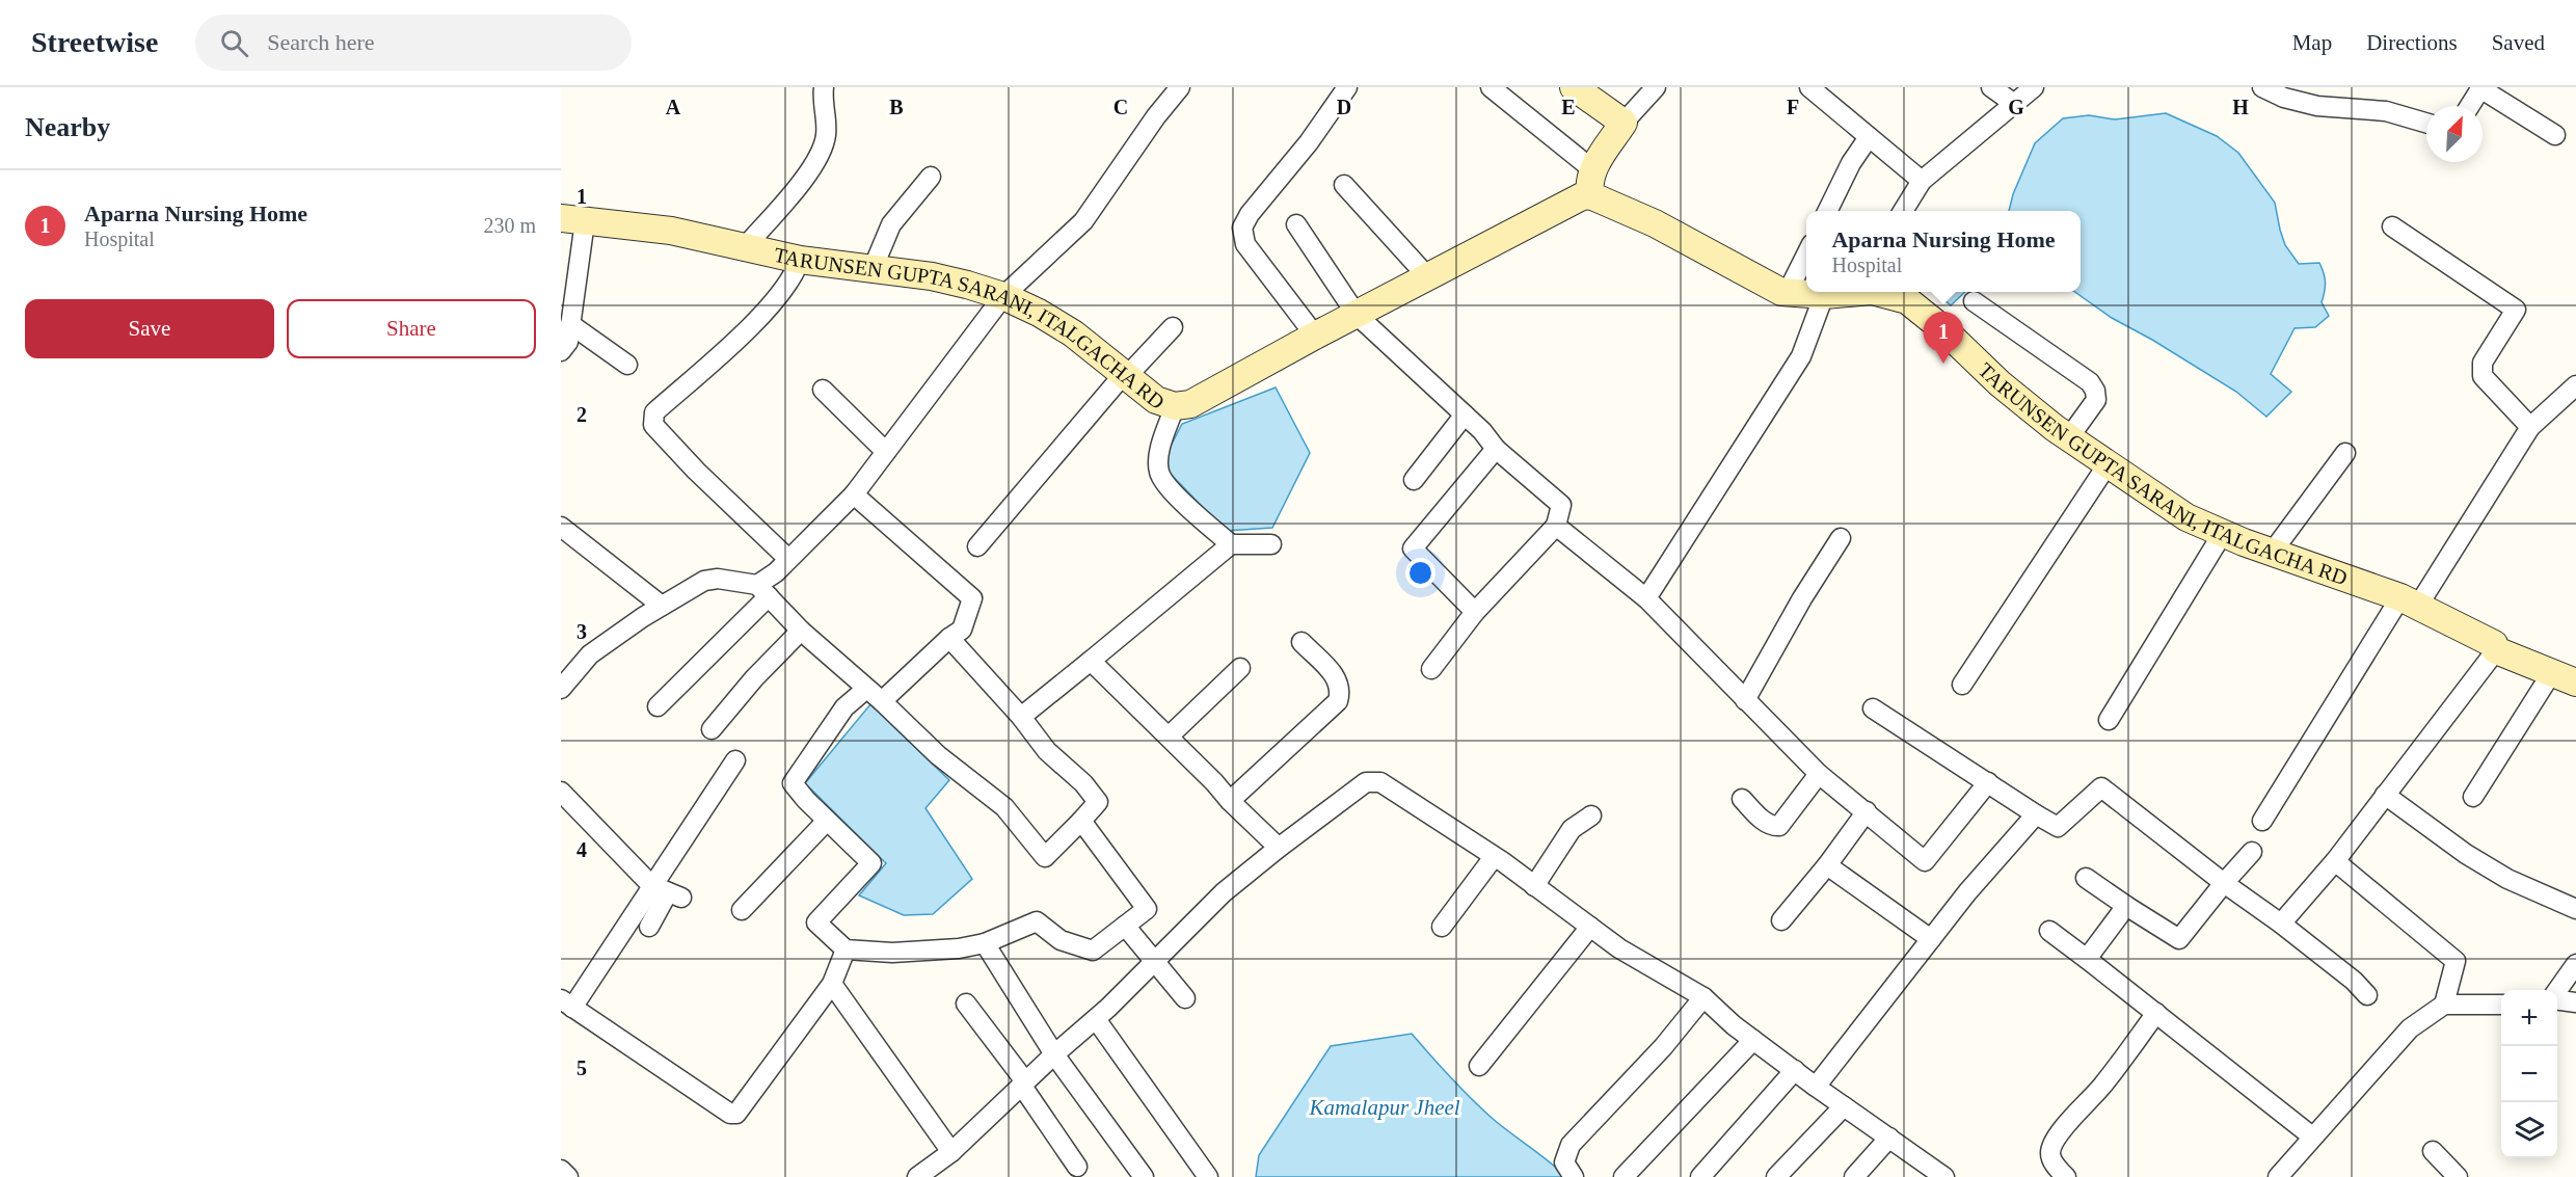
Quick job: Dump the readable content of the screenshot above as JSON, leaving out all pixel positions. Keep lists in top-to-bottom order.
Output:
{
  "streets": {
    "street": ["TARUNSEN GUPTA SARANI, ITALGACHA RD"]
  },
  "water": ["Kamalapur Jheel"],
  "north": "top right",
  "page": {
    "header": "Streetwise",
    "search": "Search here",
    "nav": ["Map", "Directions", "Saved"],
    "heading": "Nearby",
    "list": [
      {
        "mark": "1",
        "name": "Aparna Nursing Home",
        "note": "Hospital",
        "value": "230 m"
      }
    ],
    "popup": ["Aparna Nursing Home", "Hospital"],
    "buttons": ["Save", "Share"],
    "pins": "1",
    "map_buttons": ["+", "−"]
  },
  "grid": {
    "columns": [
      "A",
      "B",
      "C",
      "D",
      "E",
      "F",
      "G",
      "H"
    ],
    "rows": [
      "1",
      "2",
      "3",
      "4",
      "5"
    ]
  }
}
